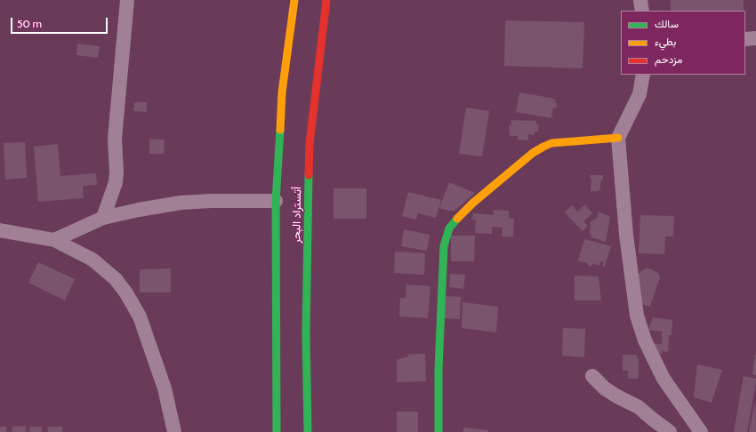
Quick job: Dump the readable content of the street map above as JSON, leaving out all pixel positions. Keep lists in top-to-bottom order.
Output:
{
  "streets": {
    "main road": ["أتستراد البحر"]
  },
  "legend": ["سالك", "بطيء", "مزدحم"],
  "scale_bar": "50 m"
}
